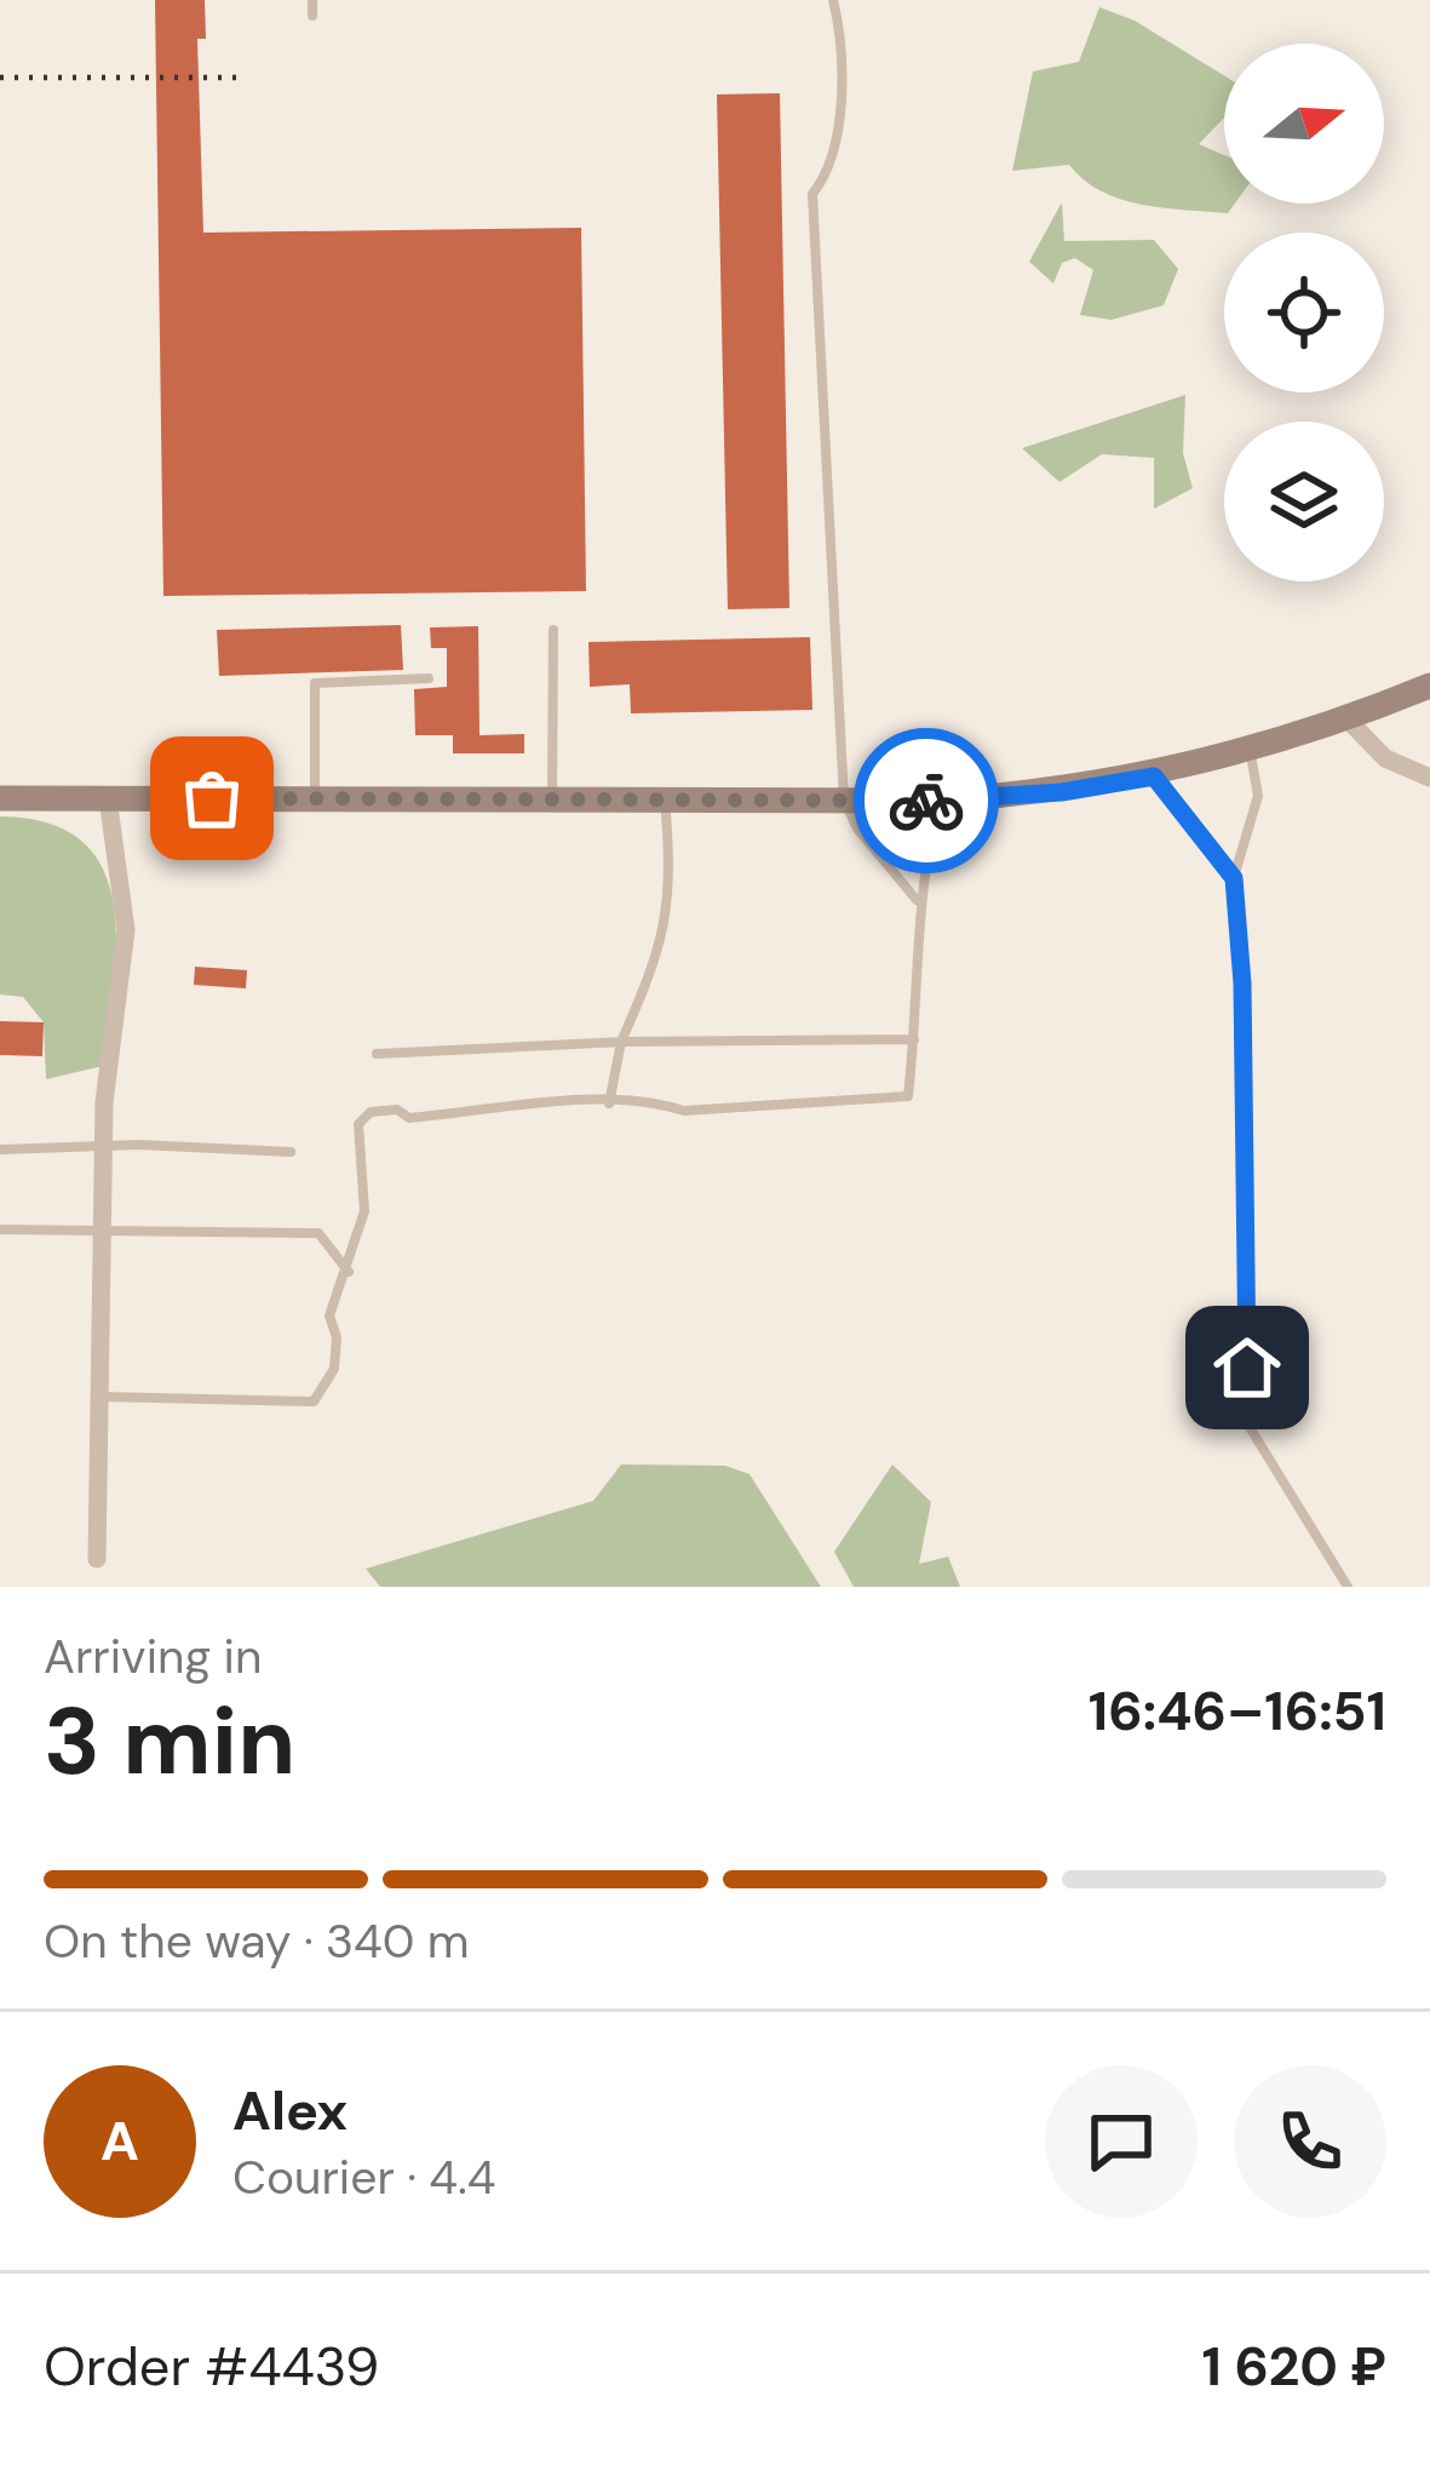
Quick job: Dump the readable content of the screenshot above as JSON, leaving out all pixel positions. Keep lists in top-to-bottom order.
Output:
{
  "north": "right",
  "page": {
    "heading": ["3 min", "Arriving in", "16:46–16:51"],
    "panel": [
      "Alex",
      "Courier · 4.4",
      "Order #4439",
      "1 620 ₽"
    ],
    "bar": "On the way · 340 m",
    "round": "A"
  }
}
